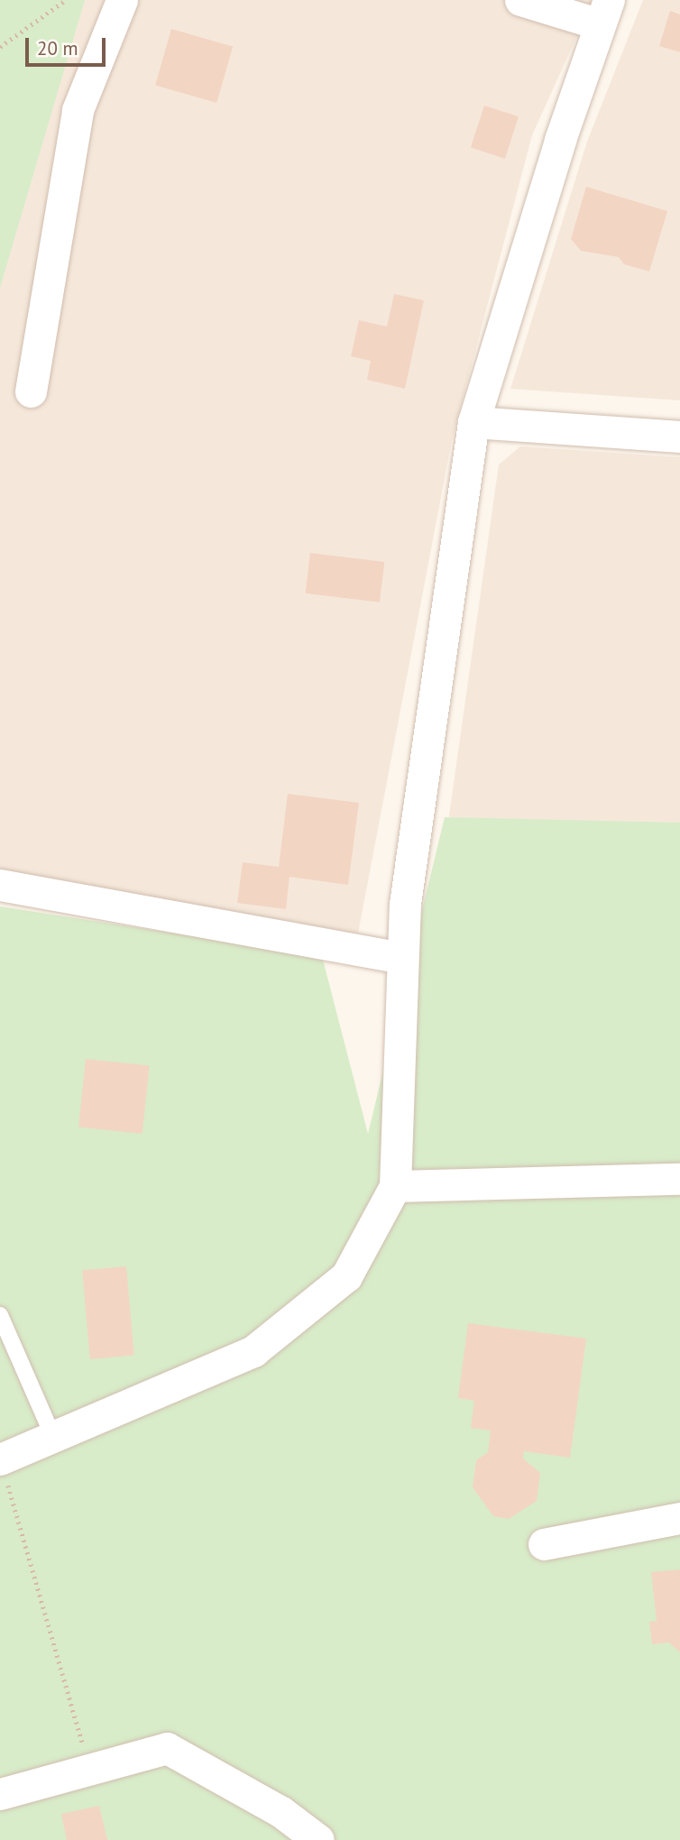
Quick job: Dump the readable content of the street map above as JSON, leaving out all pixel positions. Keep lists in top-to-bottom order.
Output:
{
  "scale_bar": "20 m"
}
